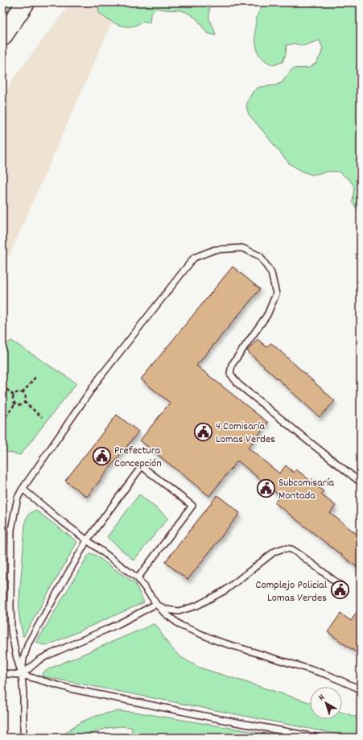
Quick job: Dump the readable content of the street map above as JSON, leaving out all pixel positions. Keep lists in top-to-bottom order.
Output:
{
  "places": {
    "public building": [
      "4 Comisaría Lomas Verdes",
      "Prefectura Concepción",
      "Subcomisaría Montada",
      "Complejo Policial Lomas Verdes"
    ]
  },
  "north": "top left"
}
